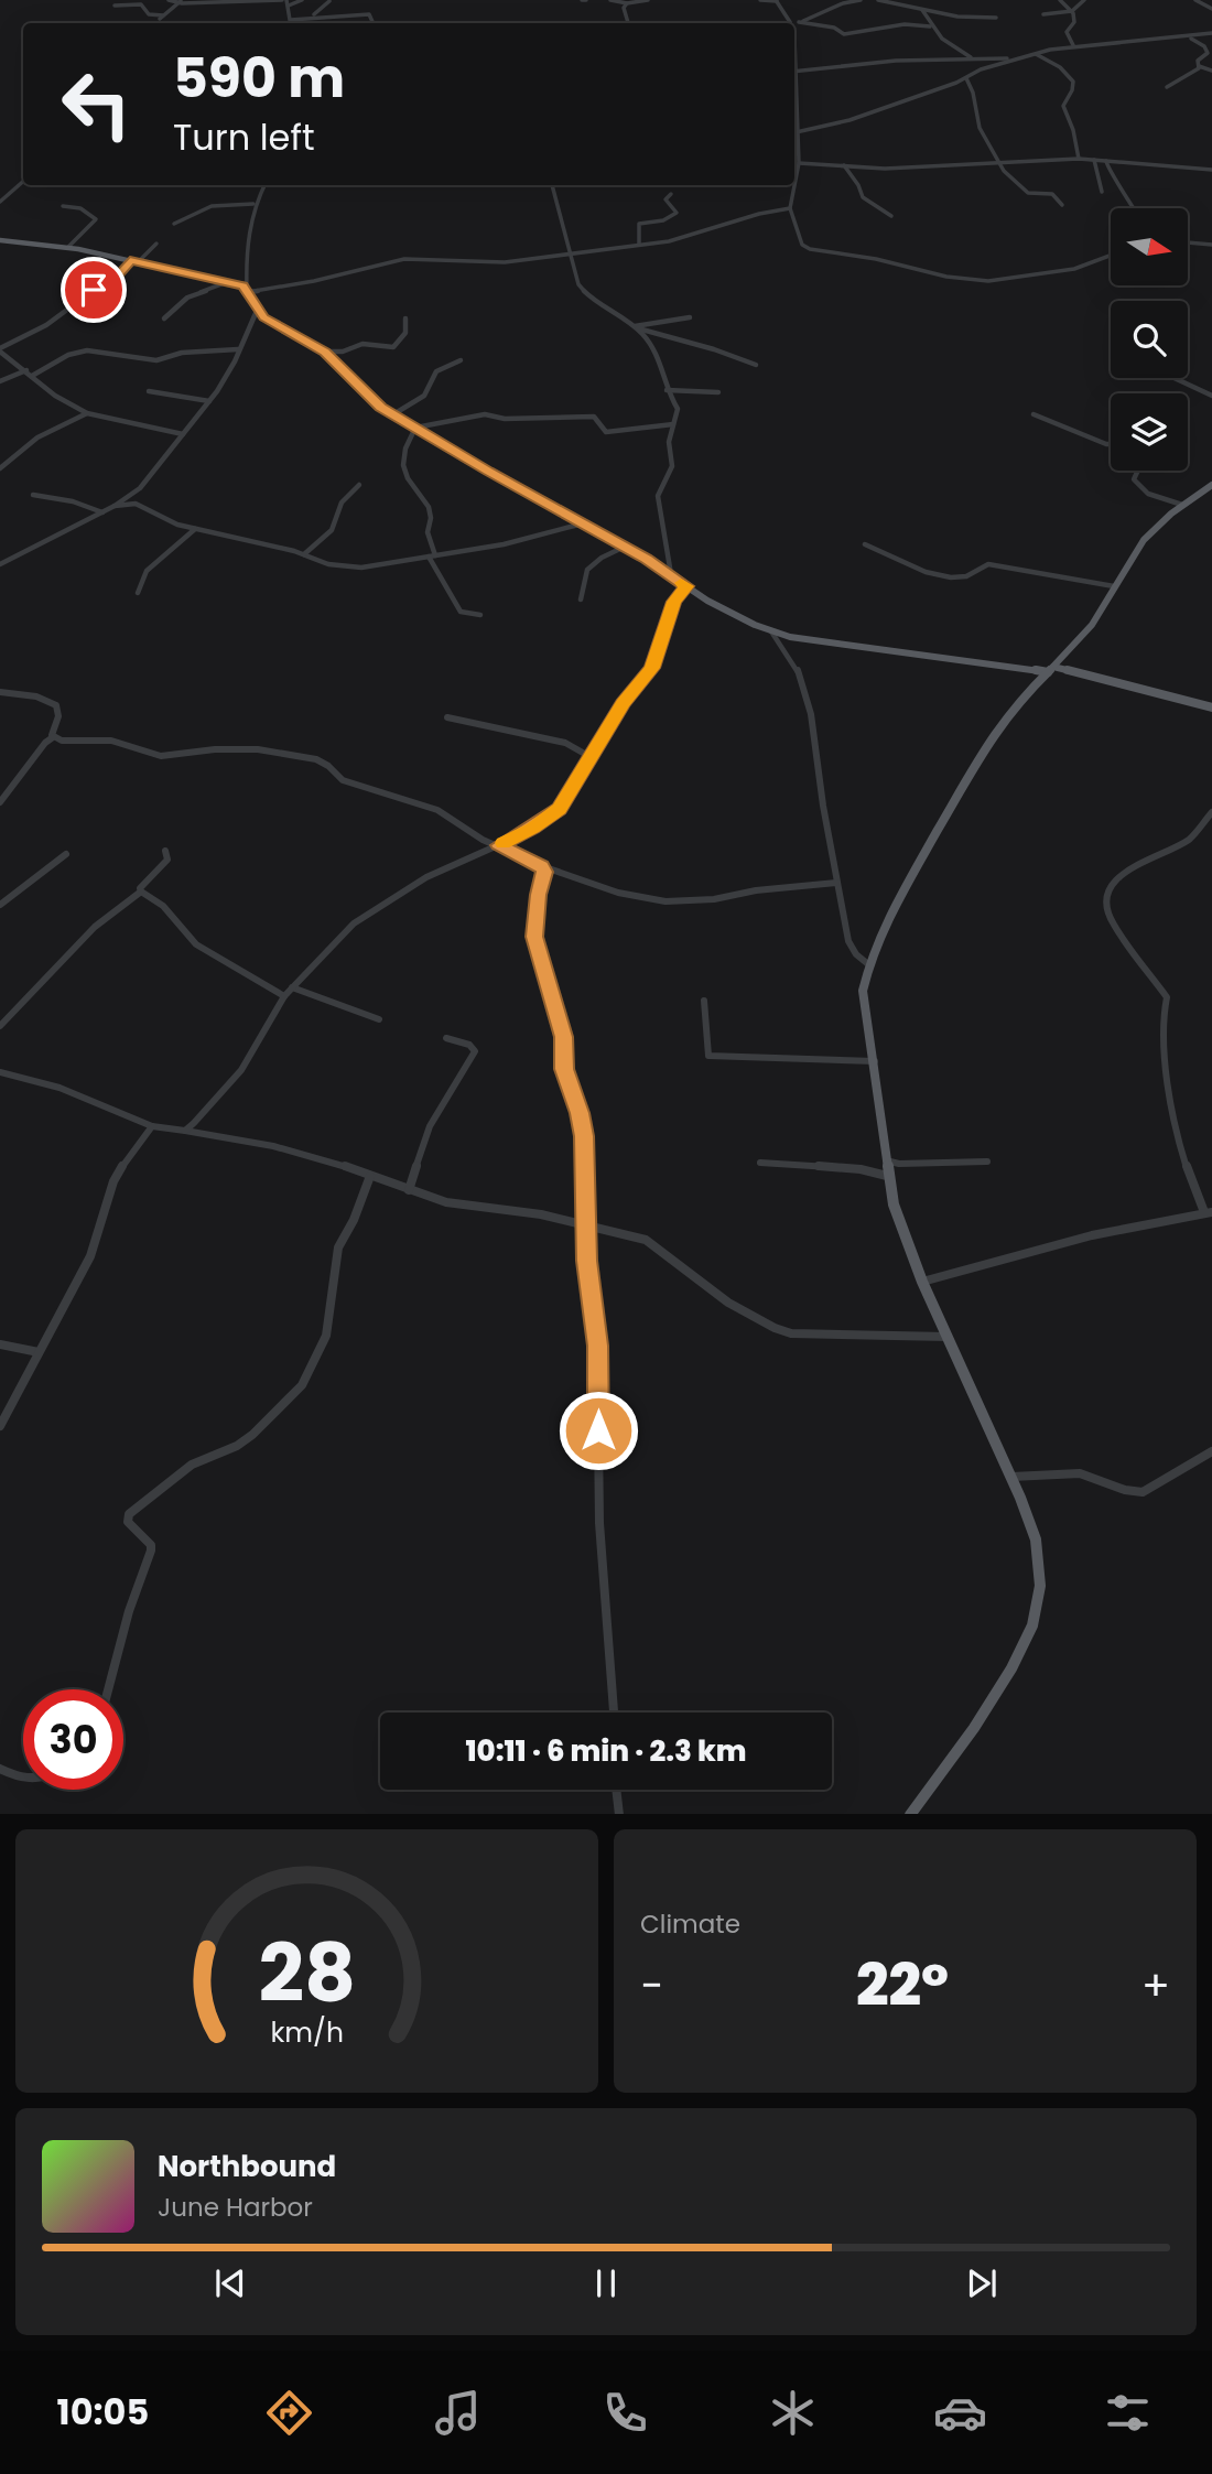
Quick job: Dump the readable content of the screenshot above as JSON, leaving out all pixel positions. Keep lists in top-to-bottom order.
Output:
{
  "north": "right",
  "page": {
    "turn": ["590 m", "Turn left"],
    "limit": "30",
    "trip": "10:11 · 6 min · 2.3 km",
    "tile": "Climate",
    "heat": ["−", "22°", "+"],
    "song": ["Northbound", "June Harbor"],
    "tabs": "10:05",
    "gauge": ["28", "km/h"]
  }
}
